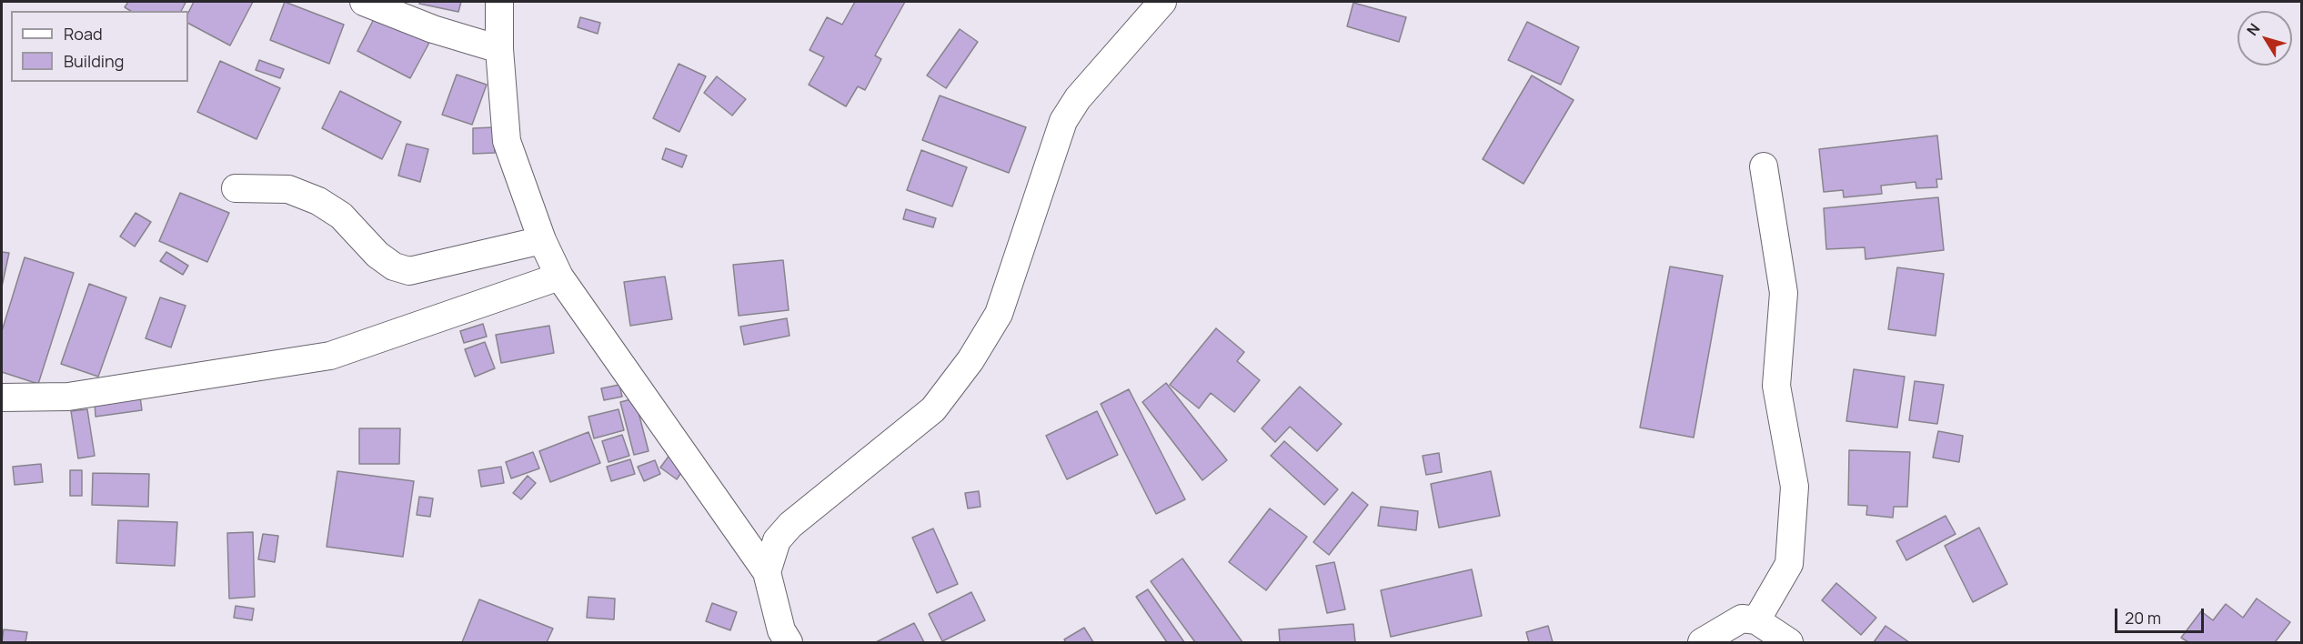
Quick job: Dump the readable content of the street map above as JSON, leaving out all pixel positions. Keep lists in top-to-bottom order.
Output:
{
  "legend": ["Road", "Building"],
  "scale_bar": "20 m",
  "north": "top left"
}
